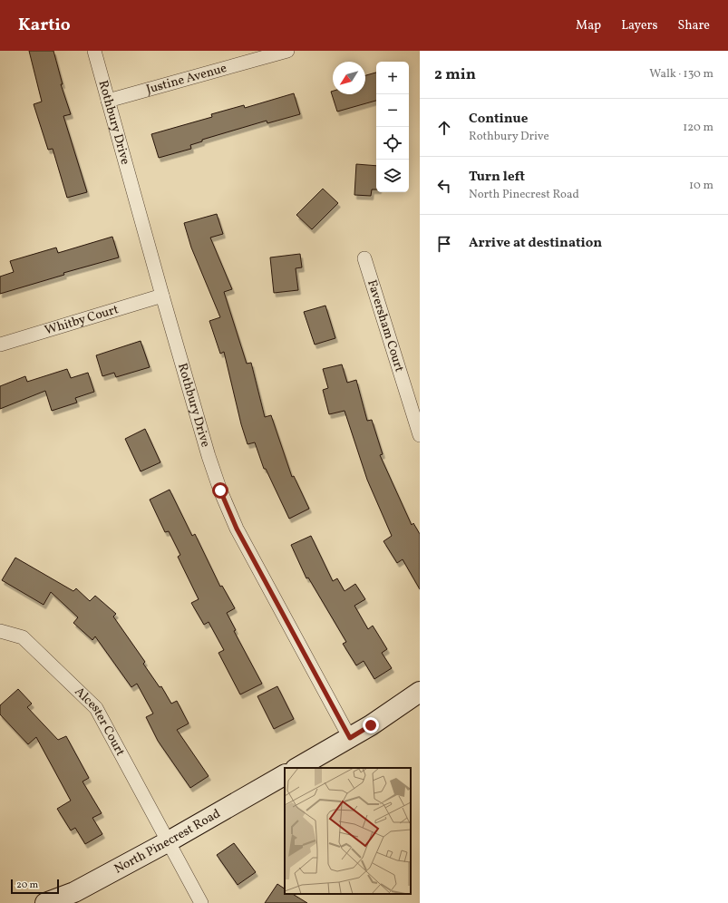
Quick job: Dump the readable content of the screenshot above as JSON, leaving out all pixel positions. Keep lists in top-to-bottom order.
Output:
{
  "streets": {
    "street": [
      "Justine Avenue",
      "Rothbury Drive",
      "Whitby Court",
      "Faversham Court",
      "Alcester Court",
      "North Pinecrest Road"
    ]
  },
  "crossings": [
    ["Justine Avenue", "Rothbury Drive"],
    ["Rothbury Drive", "Whitby Court"],
    ["Alcester Court", "North Pinecrest Road"]
  ],
  "scale_bar": "20 m",
  "north": "bottom left",
  "page": {
    "header": "Kartio",
    "nav": ["Map", "Layers", "Share"],
    "heading": ["2 min", "Walk · 130 m"],
    "map_buttons": ["+", "−"],
    "list": [
      ["Continue", "Rothbury Drive", "120 m"],
      ["Turn left", "North Pinecrest Road", "10 m"],
      "Arrive at destination"
    ],
    "scale": "20 m"
  }
}
